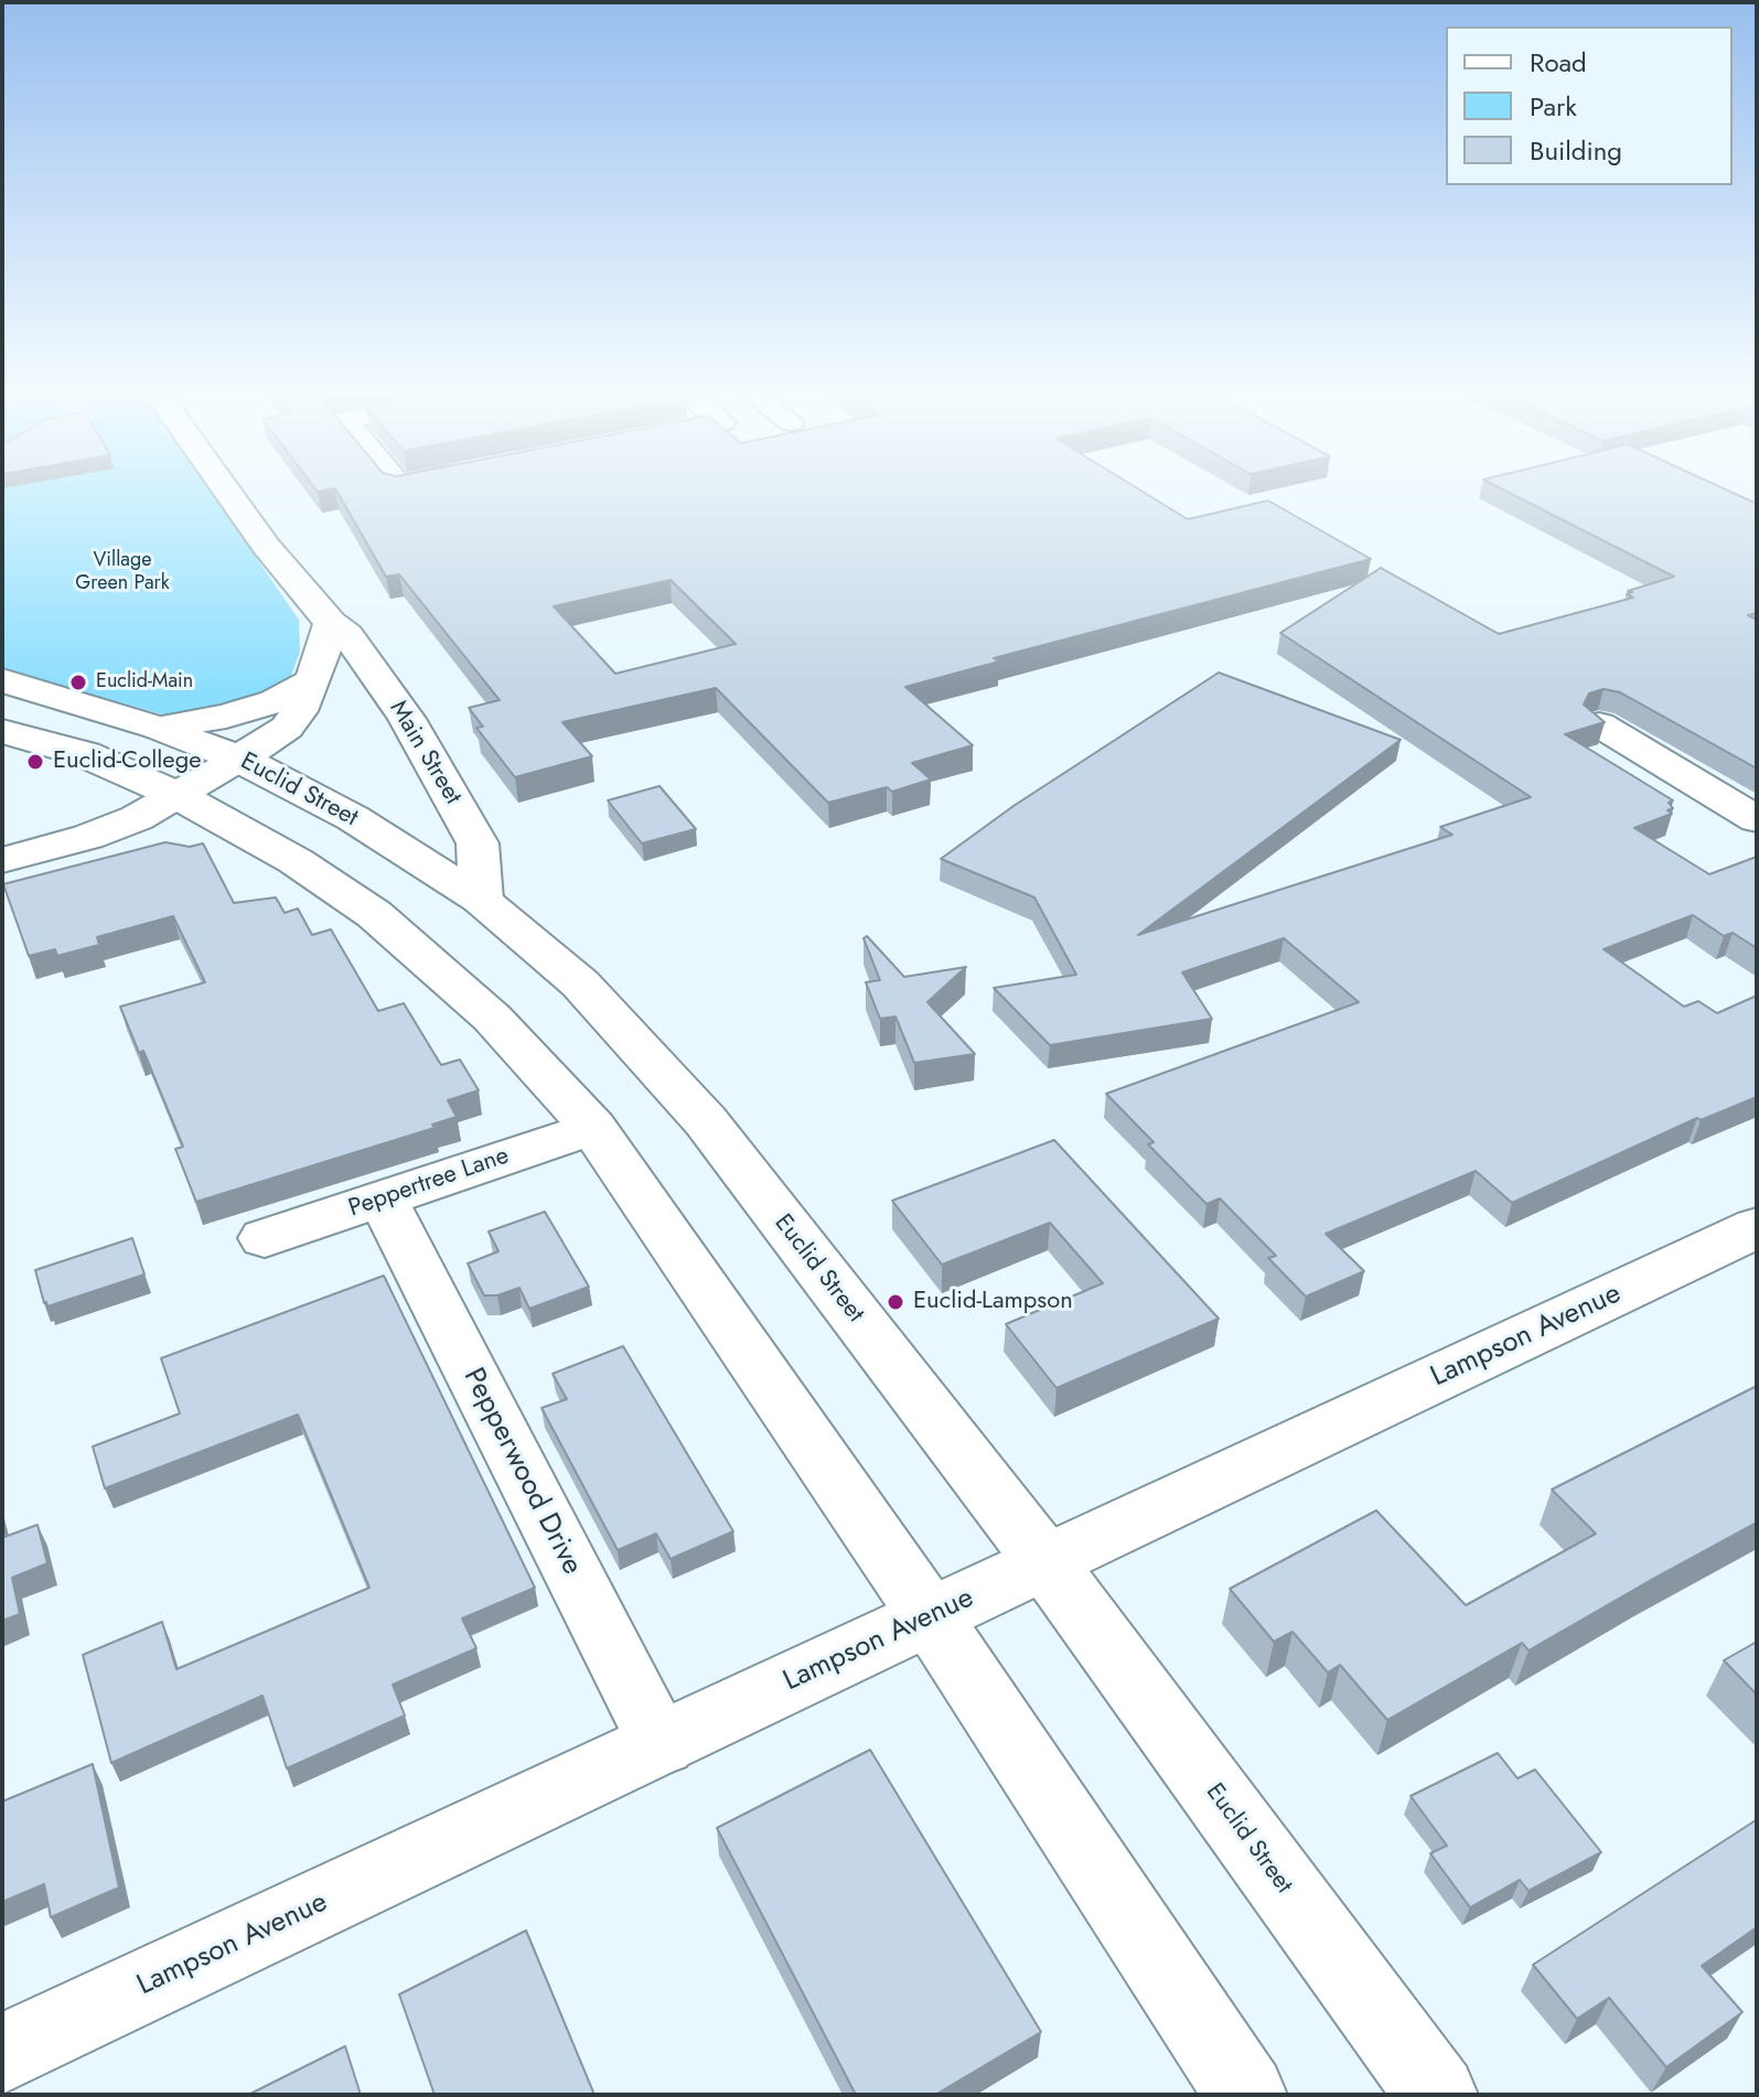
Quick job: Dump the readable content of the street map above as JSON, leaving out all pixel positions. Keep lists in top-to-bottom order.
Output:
{
  "streets": {
    "main road": ["Main Street", "Euclid Street", "Lampson Avenue"],
    "street": ["Peppertree Lane", "Pepperwood Drive"]
  },
  "crossings": [
    ["Main Street", "Euclid Street"],
    ["Euclid Street", "Lampson Avenue"],
    ["Peppertree Lane", "Pepperwood Drive"],
    ["Lampson Avenue", "Pepperwood Drive"]
  ],
  "parks": ["Village Green Park"],
  "places": ["Euclid-Main", "Euclid-College", "Euclid-Lampson"],
  "legend": ["Road", "Park", "Building"]
}
